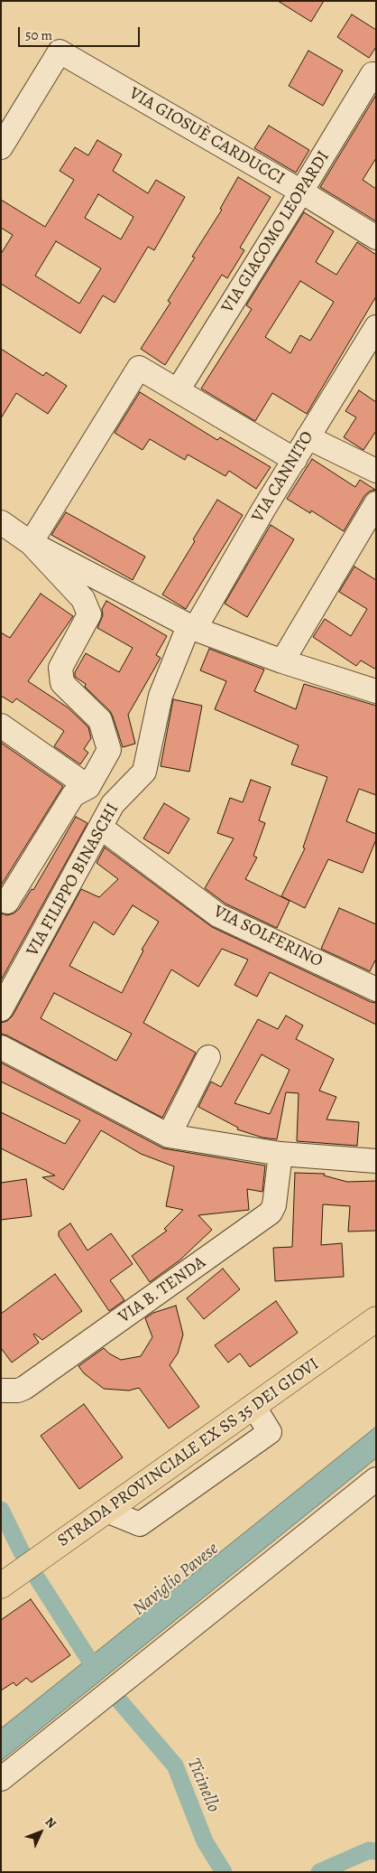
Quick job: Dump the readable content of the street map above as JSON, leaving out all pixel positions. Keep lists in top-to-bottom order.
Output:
{
  "streets": {
    "main road": ["STRADA PROVINCIALE EX SS 35 DEI GIOVI"],
    "street": [
      "VIA GIOSUÈ CARDUCCI",
      "VIA GIACOMO LEOPARDI",
      "VIA CANNITO",
      "VIA FILIPPO BINASCHI",
      "VIA SOLFERINO",
      "VIA B. TENDA"
    ]
  },
  "crossings": [
    ["VIA GIOSUÈ CARDUCCI", "VIA GIACOMO LEOPARDI"],
    ["VIA CANNITO", "VIA FILIPPO BINASCHI"],
    ["VIA FILIPPO BINASCHI", "VIA SOLFERINO"]
  ],
  "water": ["Naviglio Pavese", "Ticinello"],
  "scale_bar": "50 m",
  "north": "top right"
}
